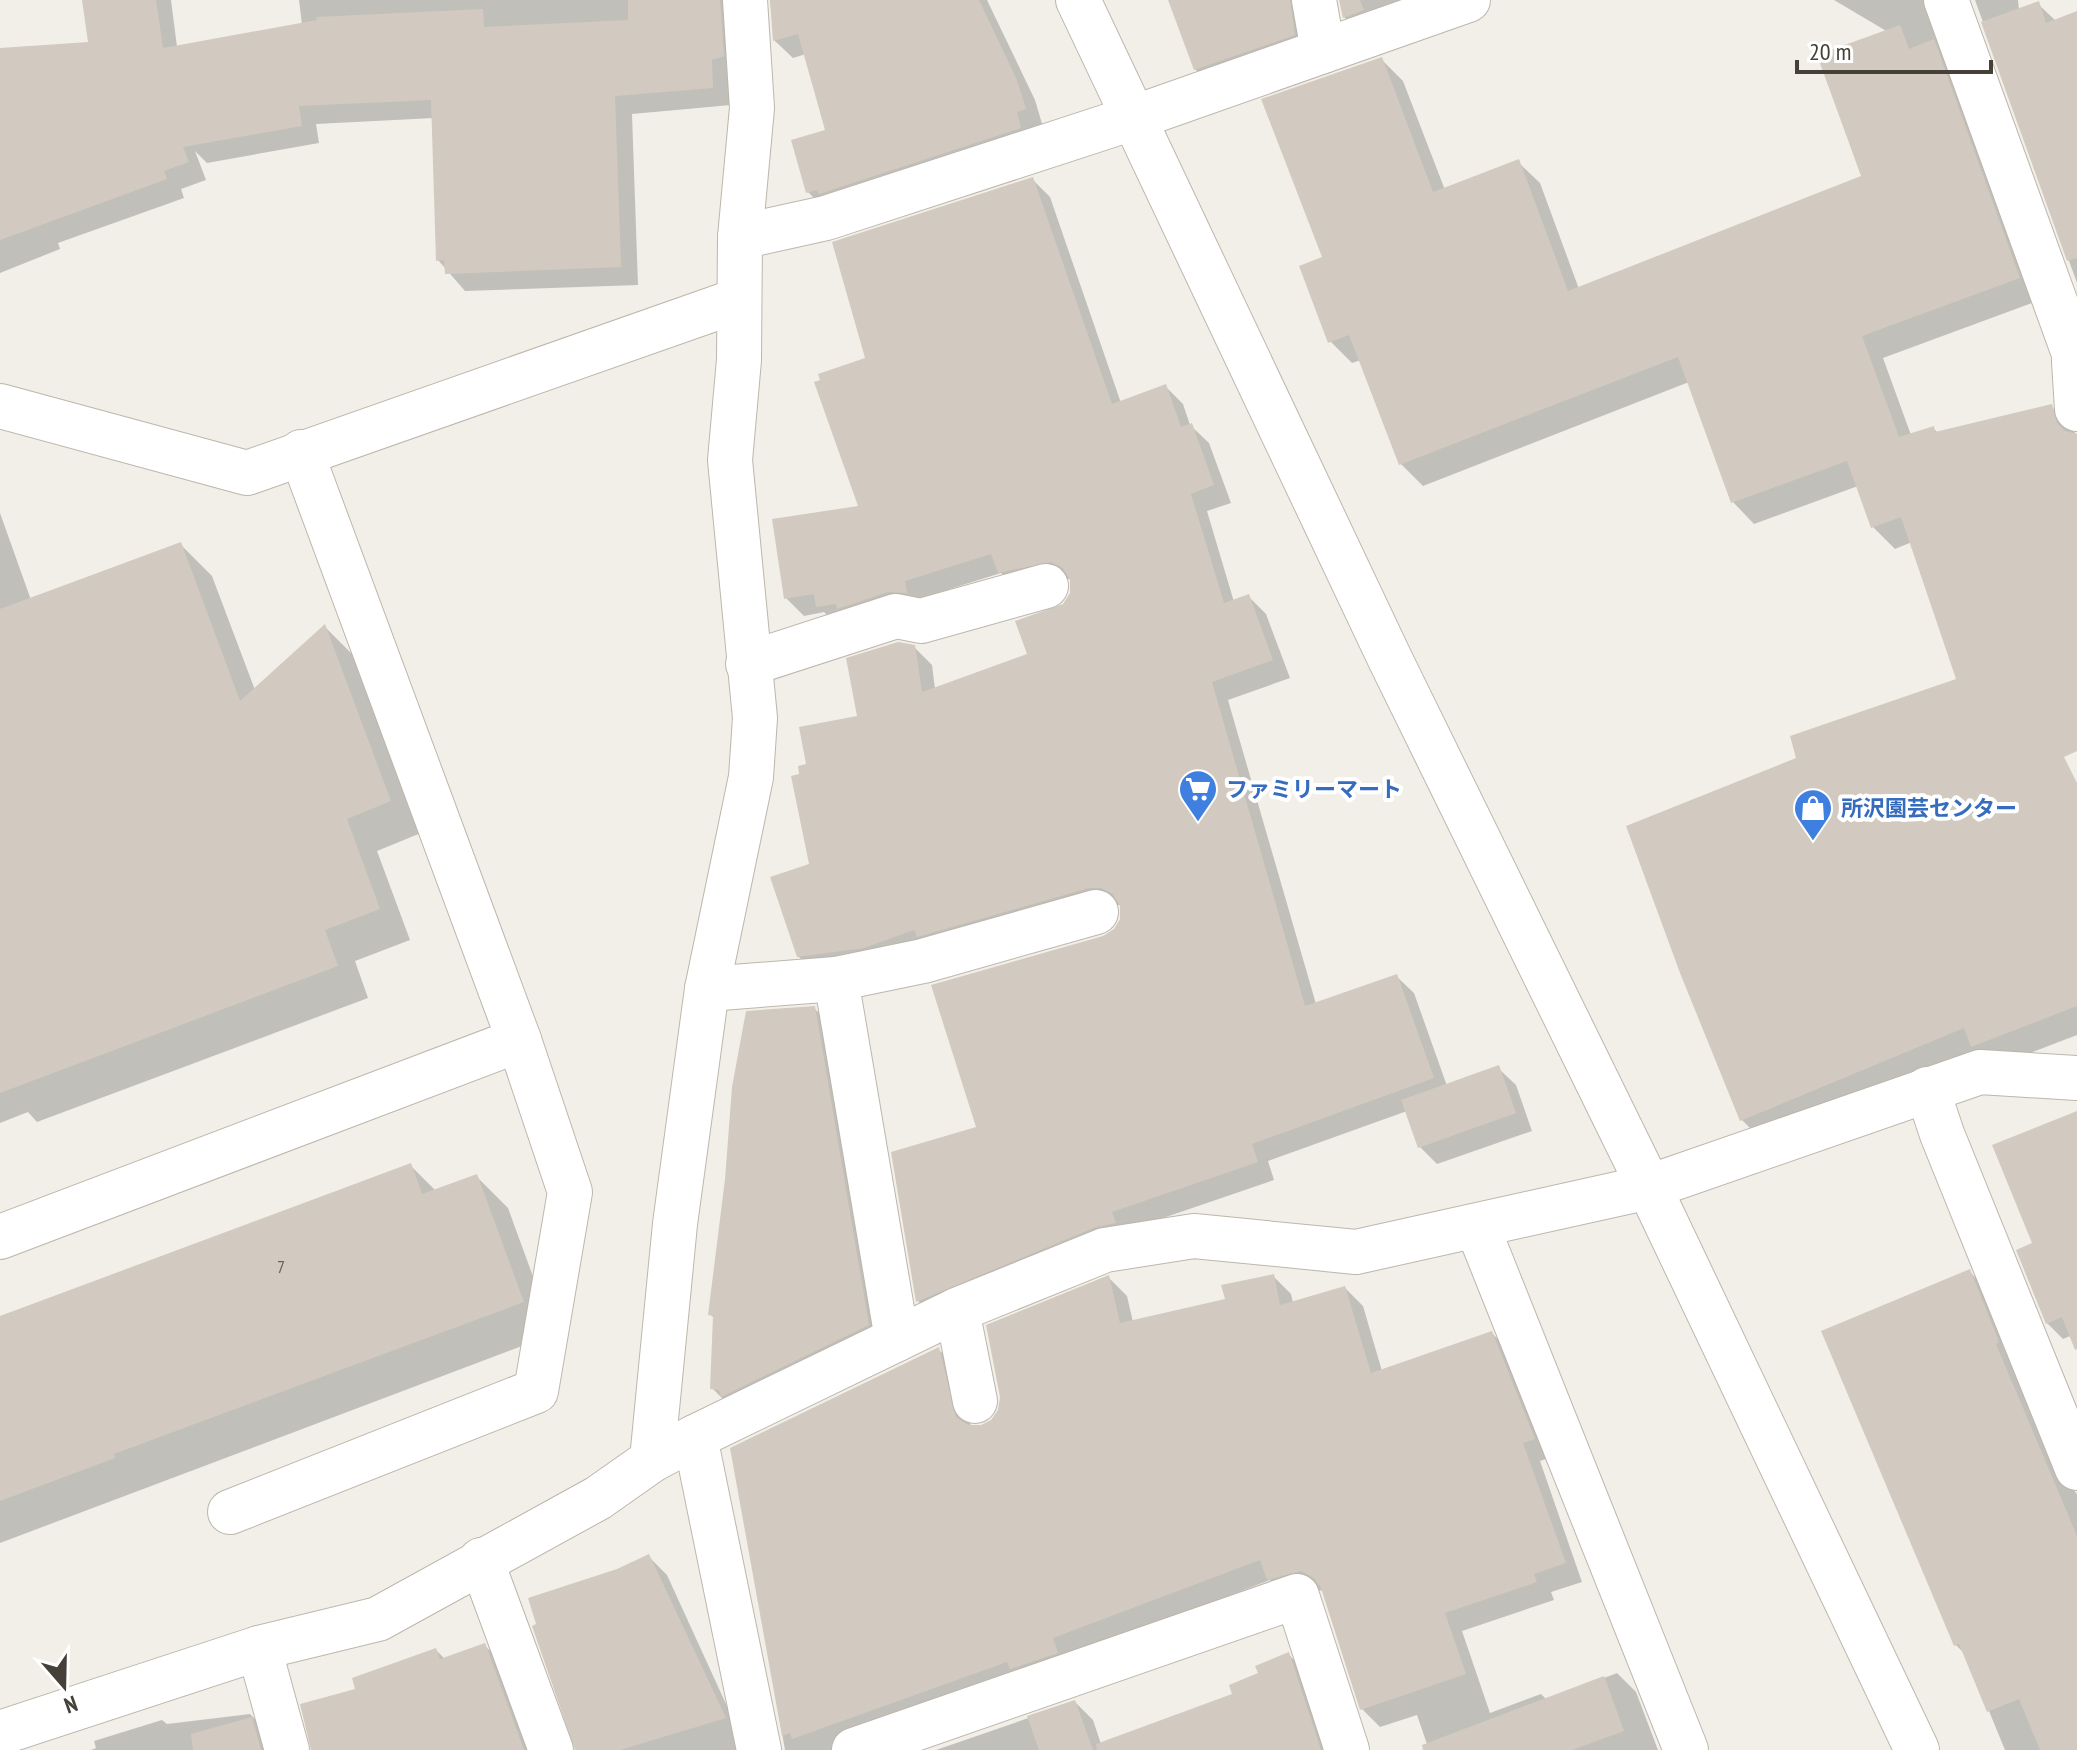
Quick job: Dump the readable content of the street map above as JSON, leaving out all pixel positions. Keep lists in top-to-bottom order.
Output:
{
  "places": {
    "supermarket": ["ファミリーマート"],
    "shop": ["所沢園芸センター"]
  },
  "house_numbers": ["7"],
  "scale_bar": "20 m",
  "north": "bottom"
}
